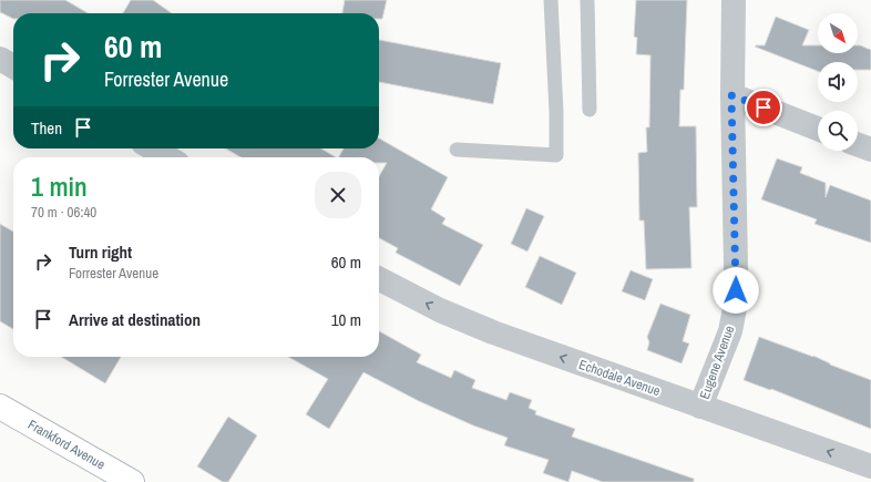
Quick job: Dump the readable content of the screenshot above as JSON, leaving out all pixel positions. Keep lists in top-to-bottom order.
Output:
{
  "streets": {
    "main road": ["Frankford Avenue"],
    "street": ["Eugene Avenue", "Echodale Avenue"]
  },
  "crossings": [
    ["Eugene Avenue", "Echodale Avenue"]
  ],
  "one_way": ["Echodale Avenue"],
  "north": "bottom right",
  "page": {
    "turn": ["60 m", "Forrester Avenue"],
    "then": "Then",
    "heading": ["1 min", "70 m · 06:40"],
    "list": [
      {
        "name": "Turn right",
        "note": "Forrester Avenue",
        "value": "60 m"
      },
      {
        "name": "Arrive at destination",
        "value": "10 m"
      }
    ]
  }
}
